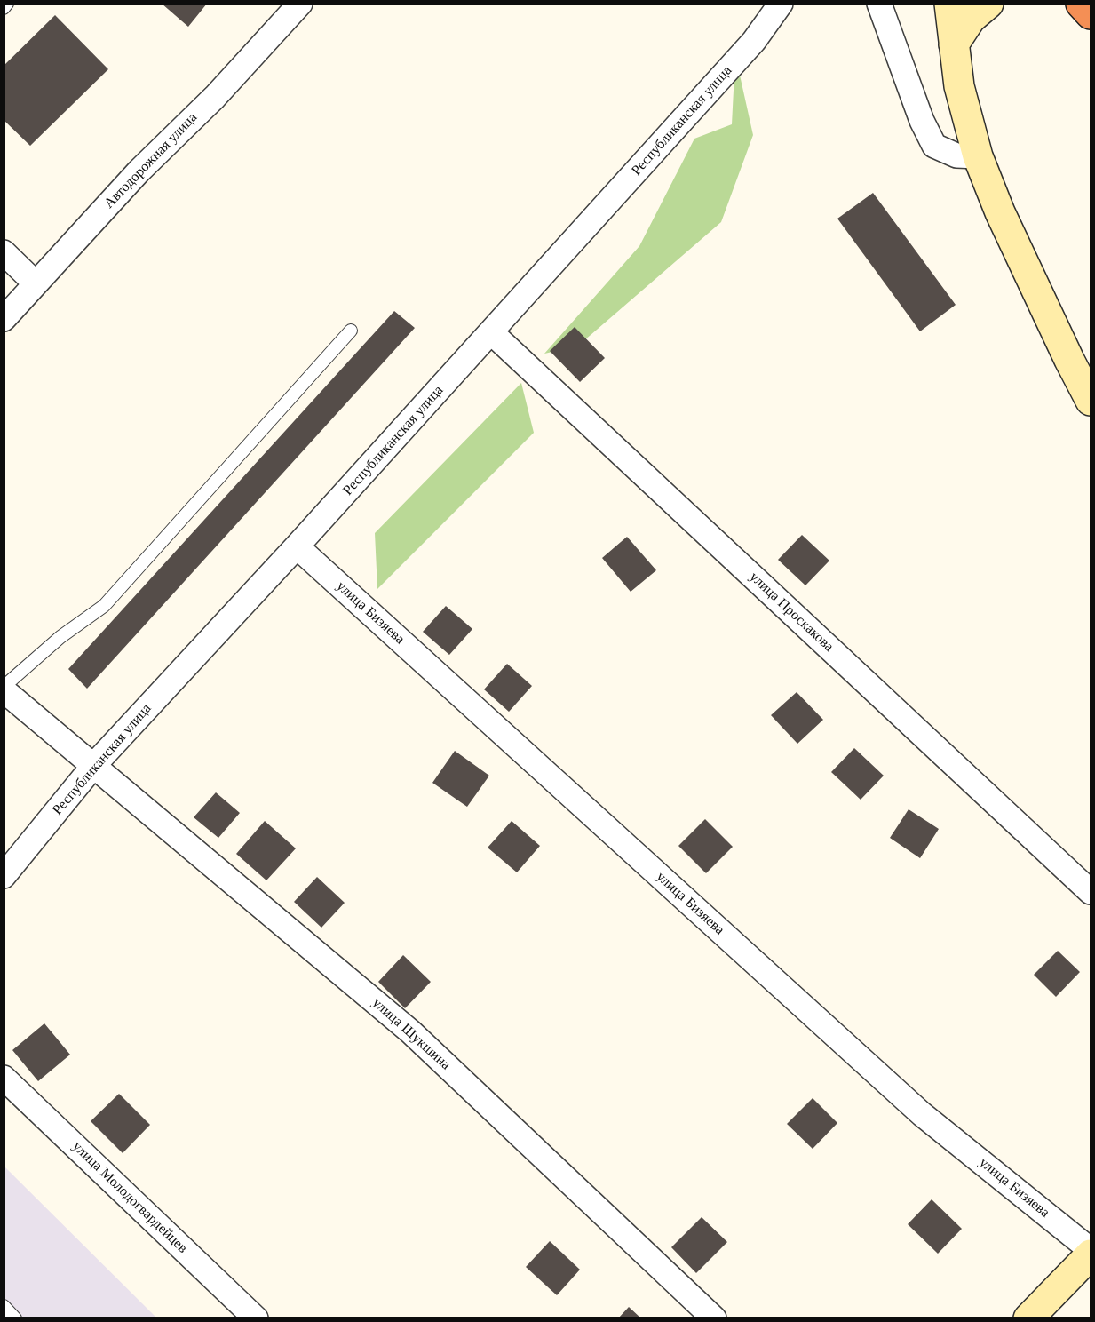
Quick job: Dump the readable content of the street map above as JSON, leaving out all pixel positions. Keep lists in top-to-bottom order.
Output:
{
  "streets": {
    "street": [
      "Республиканская улица",
      "Автодорожная улица",
      "улица Проскакова",
      "улица Бизяева",
      "улица Шукшина",
      "улица Молодогвардейцев"
    ]
  },
  "crossings": [
    ["Республиканская улица", "улица Проскакова"],
    ["Республиканская улица", "улица Бизяева"],
    ["Республиканская улица", "улица Шукшина"]
  ]
}
